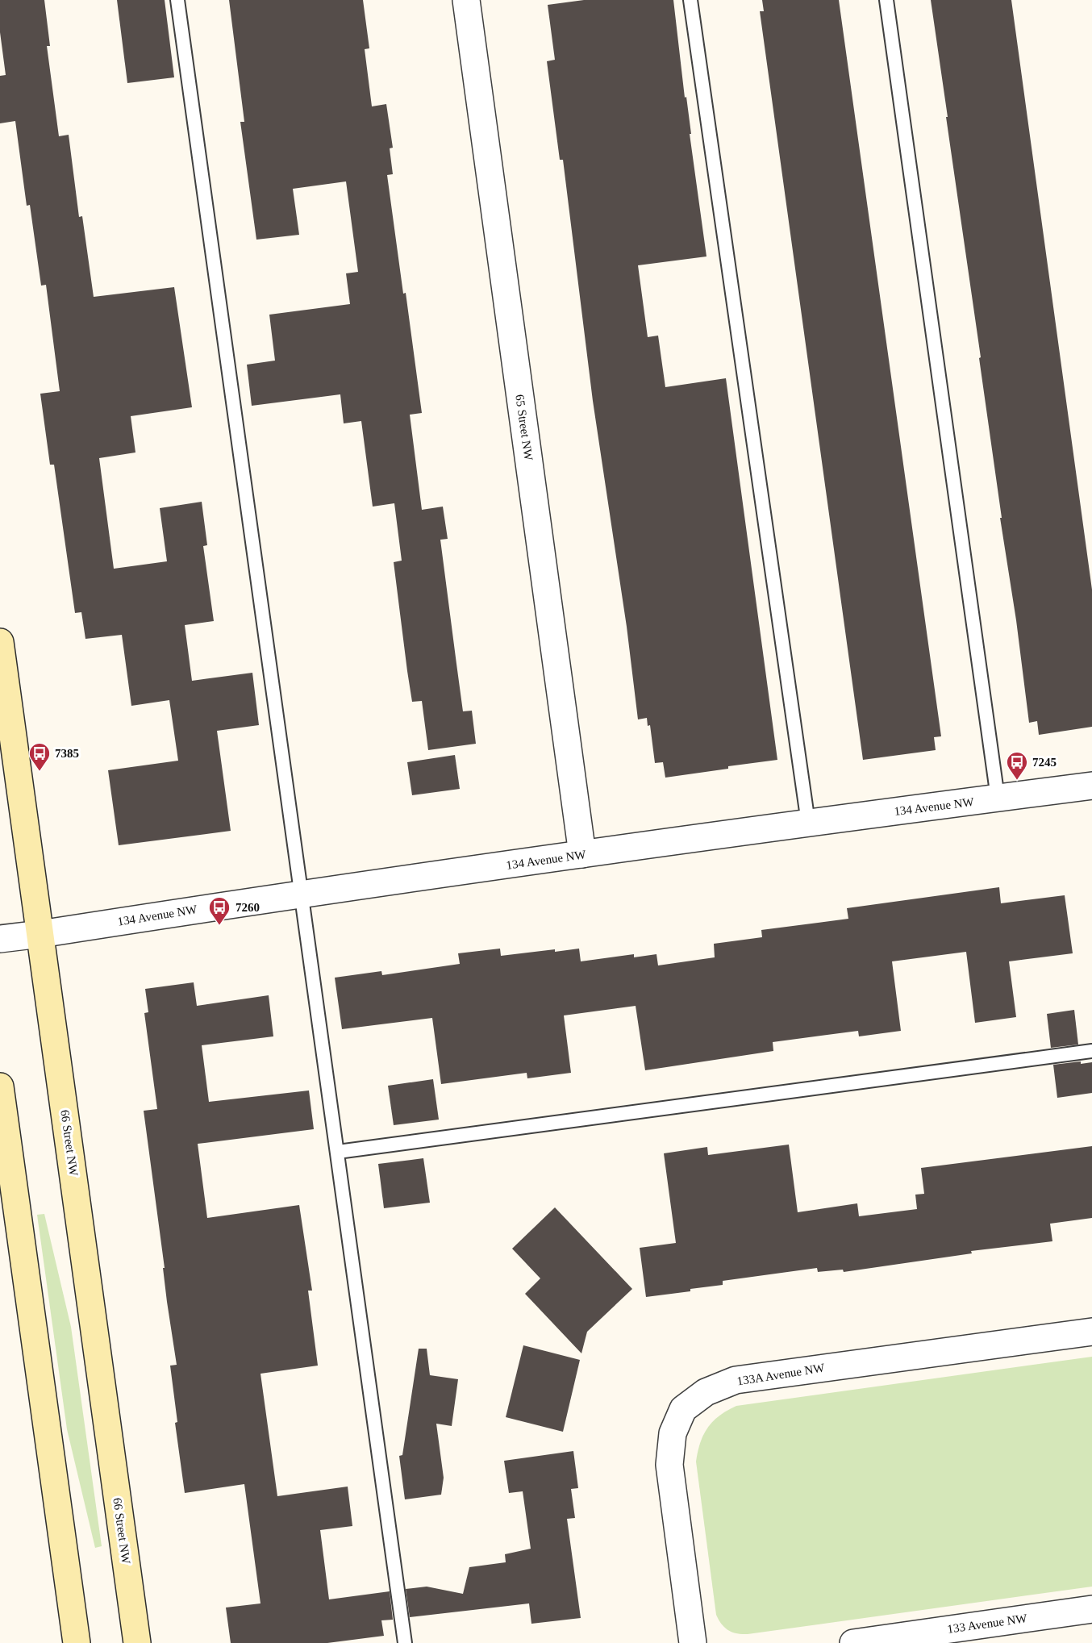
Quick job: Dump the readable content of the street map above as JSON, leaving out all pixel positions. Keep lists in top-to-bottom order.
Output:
{
  "streets": {
    "main road": ["66 Street NW"],
    "street": [
      "65 Street NW",
      "134 Avenue NW",
      "133A Avenue NW",
      "133 Avenue NW"
    ]
  },
  "crossings": [
    ["65 Street NW", "134 Avenue NW"],
    ["134 Avenue NW", "66 Street NW"]
  ],
  "places": {
    "bus stop": ["7385", "7245", "7260"]
  }
}
